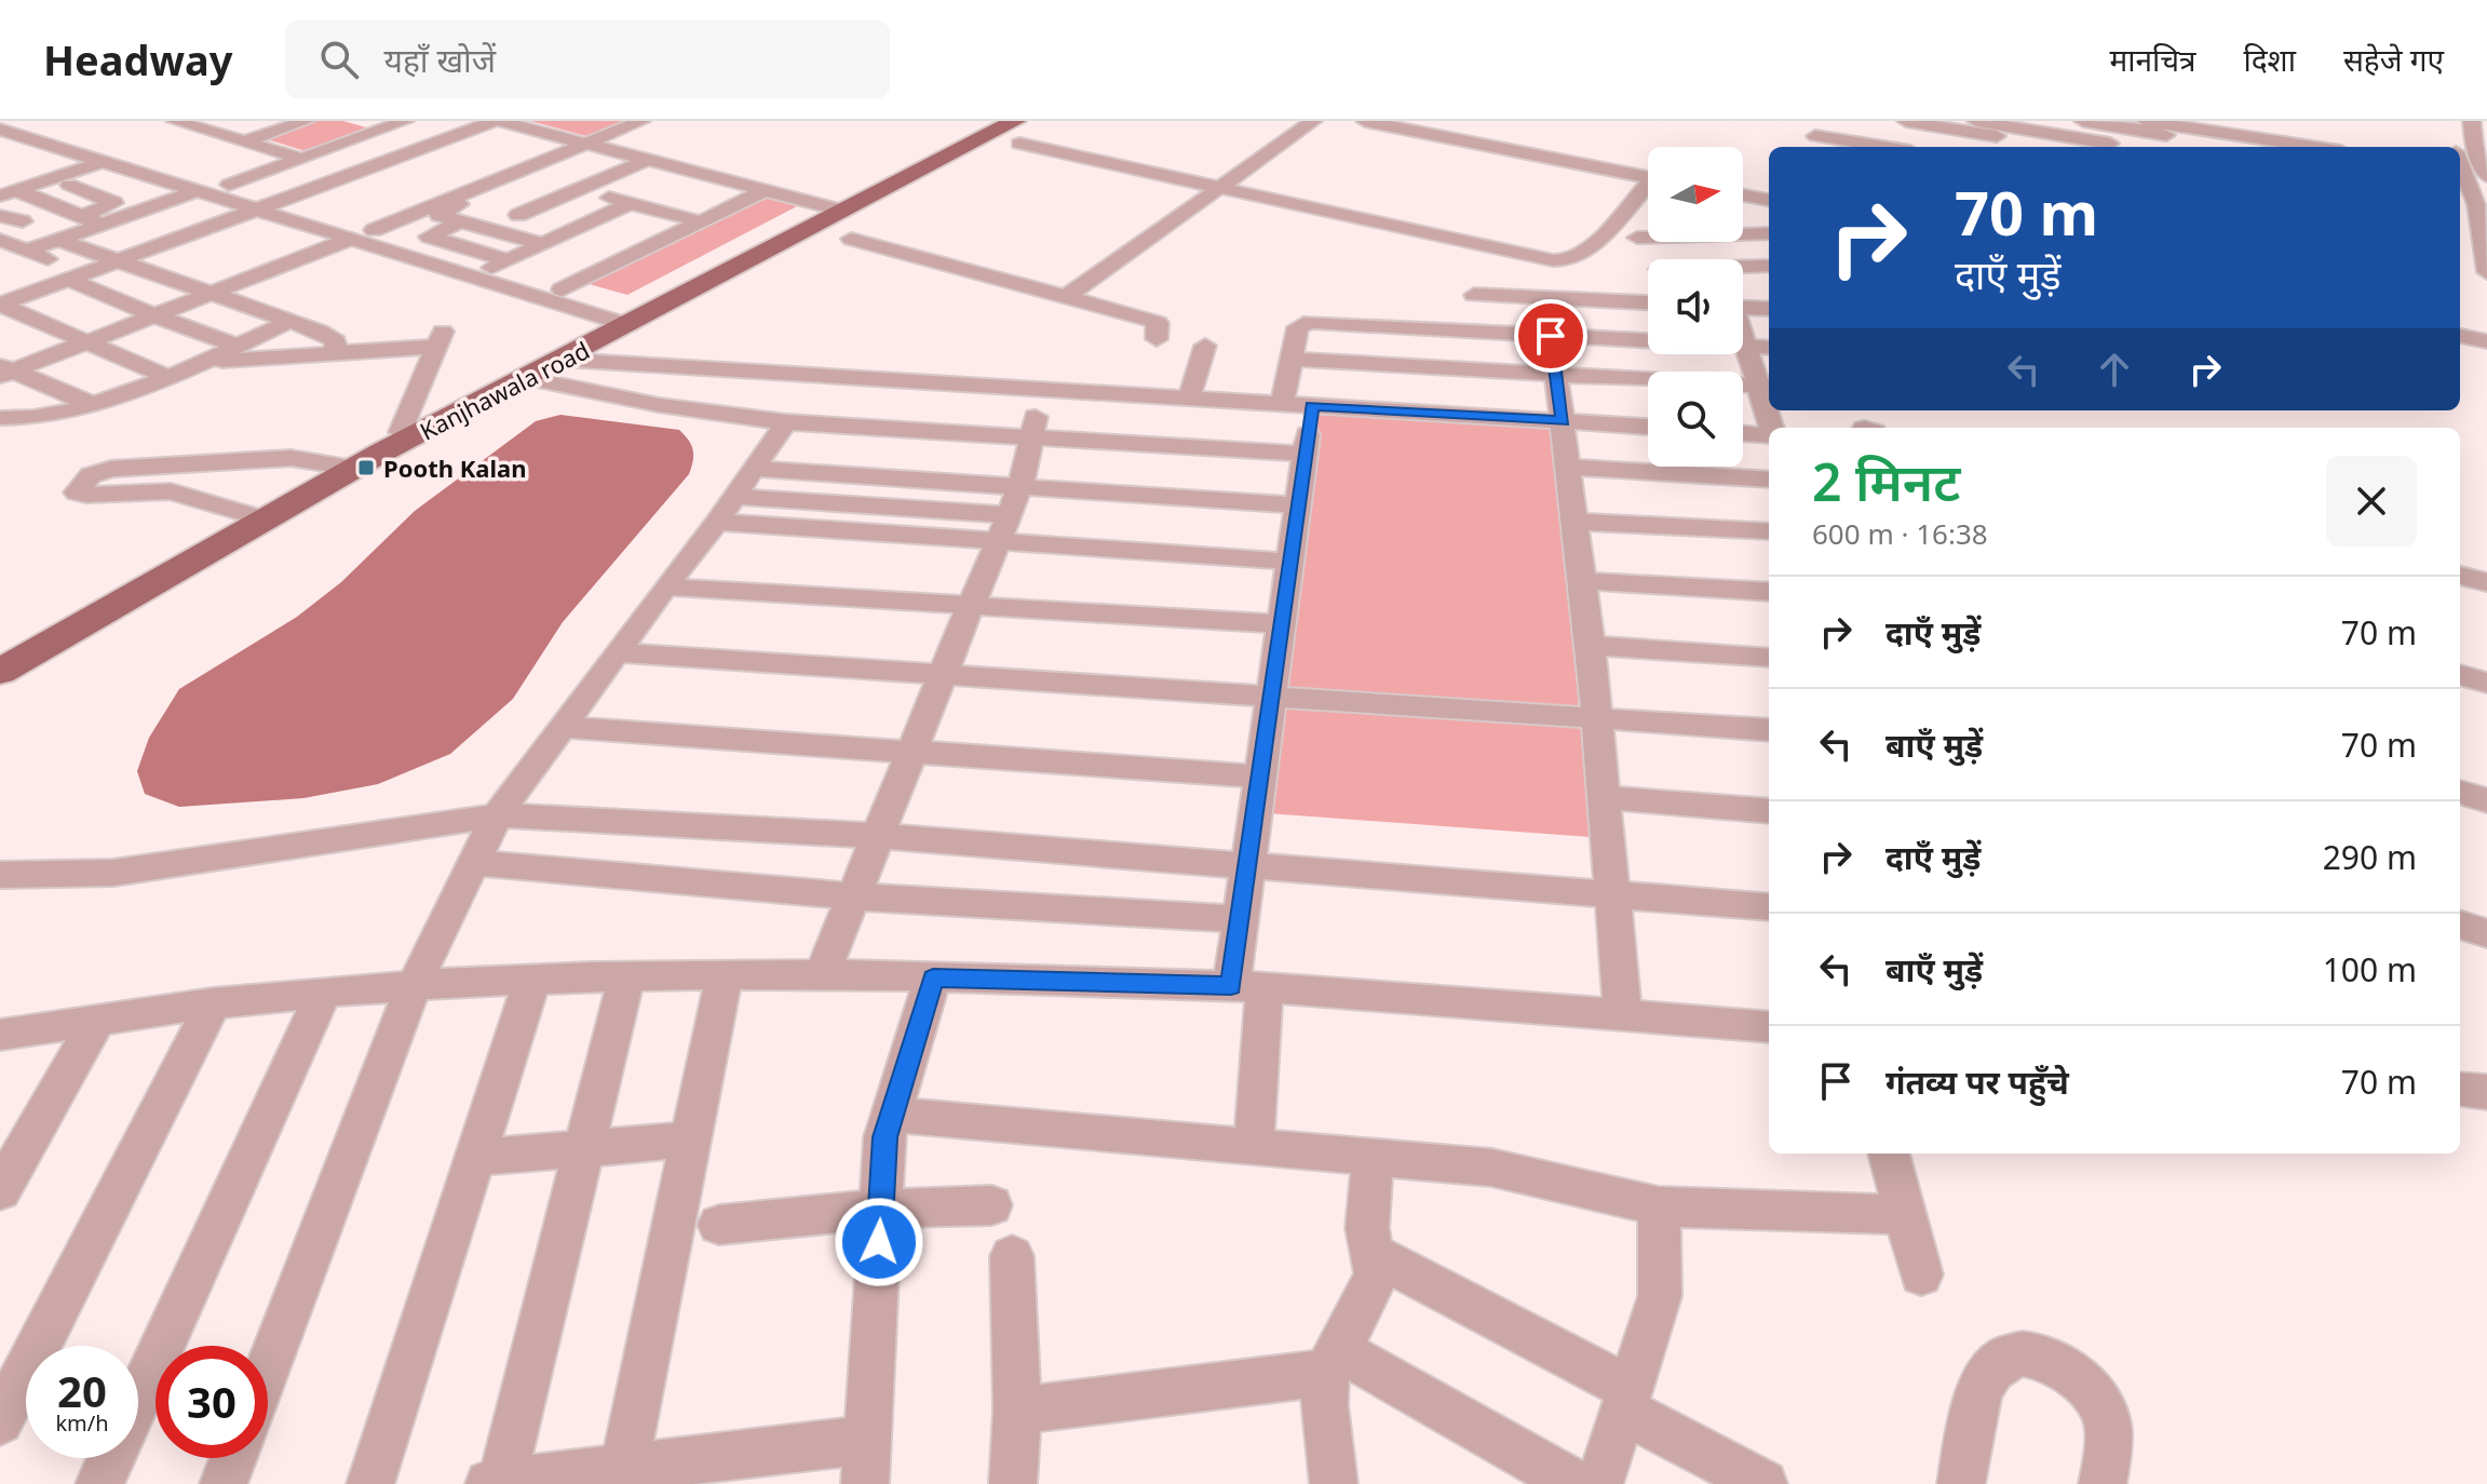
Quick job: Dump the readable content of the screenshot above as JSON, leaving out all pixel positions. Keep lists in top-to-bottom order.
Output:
{
  "streets": {
    "main road": ["Kanjhawala road"]
  },
  "places": {
    "transit": ["Pooth Kalan"]
  },
  "north": "right",
  "page": {
    "header": "Headway",
    "search": "यहाँ खोजें",
    "nav": ["मानचित्र", "दिशा", "सहेजे गए"],
    "turn": ["70 m", "दाएँ मुड़ें"],
    "heading": ["2 मिनट", "600 m · 16:38"],
    "list": [
      {
        "name": "दाएँ मुड़ें",
        "value": "70 m"
      },
      {
        "name": "बाएँ मुड़ें",
        "value": "70 m"
      },
      {
        "name": "दाएँ मुड़ें",
        "value": "290 m"
      },
      {
        "name": "बाएँ मुड़ें",
        "value": "100 m"
      },
      {
        "name": "गंतव्य पर पहुँचे",
        "value": "70 m"
      }
    ],
    "speed": "20 km/h",
    "limit": "30"
  }
}
